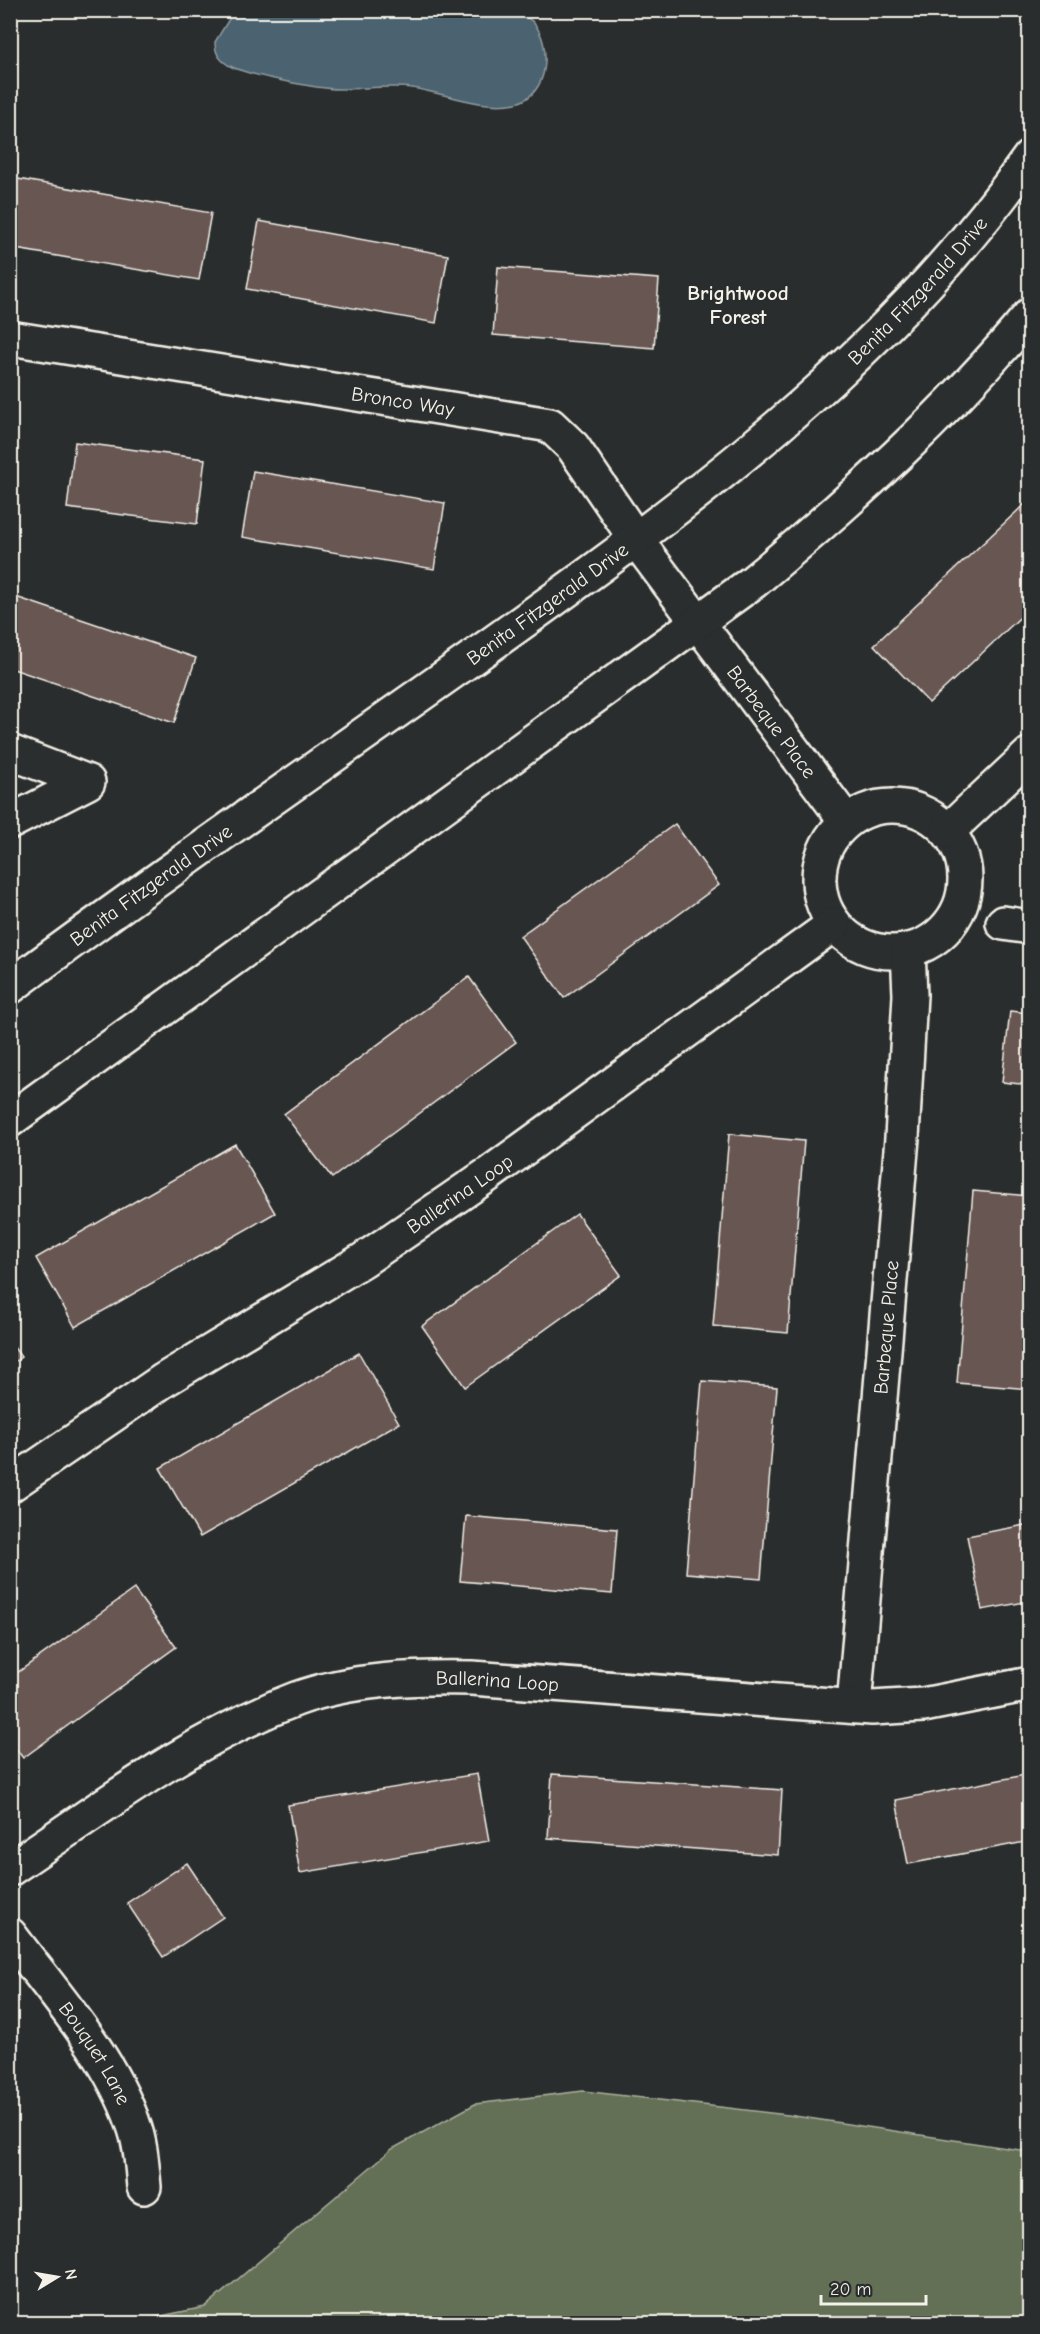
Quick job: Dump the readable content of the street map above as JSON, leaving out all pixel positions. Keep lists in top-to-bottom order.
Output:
{
  "streets": {
    "street": [
      "Benita Fitzgerald Drive",
      "Bronco Way",
      "Barbeque Place",
      "Ballerina Loop",
      "Bouquet Lane"
    ]
  },
  "crossings": [
    ["Benita Fitzgerald Drive", "Bronco Way"],
    ["Bronco Way", "Barbeque Place"],
    ["Barbeque Place", "Ballerina Loop"]
  ],
  "districts": ["Brightwood Forest"],
  "scale_bar": "20 m",
  "north": "right"
}
